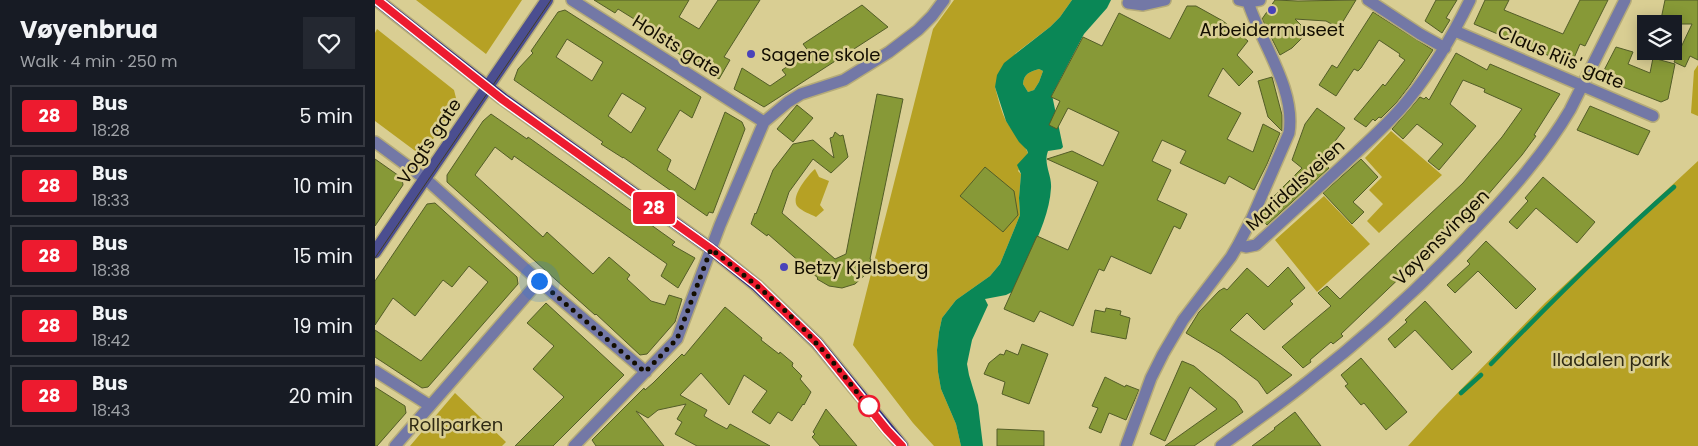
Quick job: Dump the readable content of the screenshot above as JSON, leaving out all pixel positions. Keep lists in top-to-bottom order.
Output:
{
  "streets": {
    "main road": ["Vogts gate"],
    "street": [
      "Holsts gate",
      "Claus Riis' gate",
      "Maridalsveien",
      "Vøyensvingen"
    ]
  },
  "crossings": [
    ["Claus Riis' gate", "Maridalsveien"],
    ["Claus Riis' gate", "Vøyensvingen"]
  ],
  "parks": ["Iladalen park", "Rollparken"],
  "places": ["Arbeidermuseet", "Sagene skole", "Betzy Kjelsberg"],
  "lines": ["bus line 28"],
  "page": {
    "heading": ["Vøyenbrua", "Walk · 4 min · 250 m"],
    "on_map": "28",
    "list": [
      {
        "mark": "28",
        "name": "Bus",
        "note": "18:28",
        "value": "5 min"
      },
      {
        "mark": "28",
        "name": "Bus",
        "note": "18:33",
        "value": "10 min"
      },
      {
        "mark": "28",
        "name": "Bus",
        "note": "18:38",
        "value": "15 min"
      },
      {
        "mark": "28",
        "name": "Bus",
        "note": "18:42",
        "value": "19 min"
      },
      {
        "mark": "28",
        "name": "Bus",
        "note": "18:43",
        "value": "20 min"
      }
    ]
  }
}
